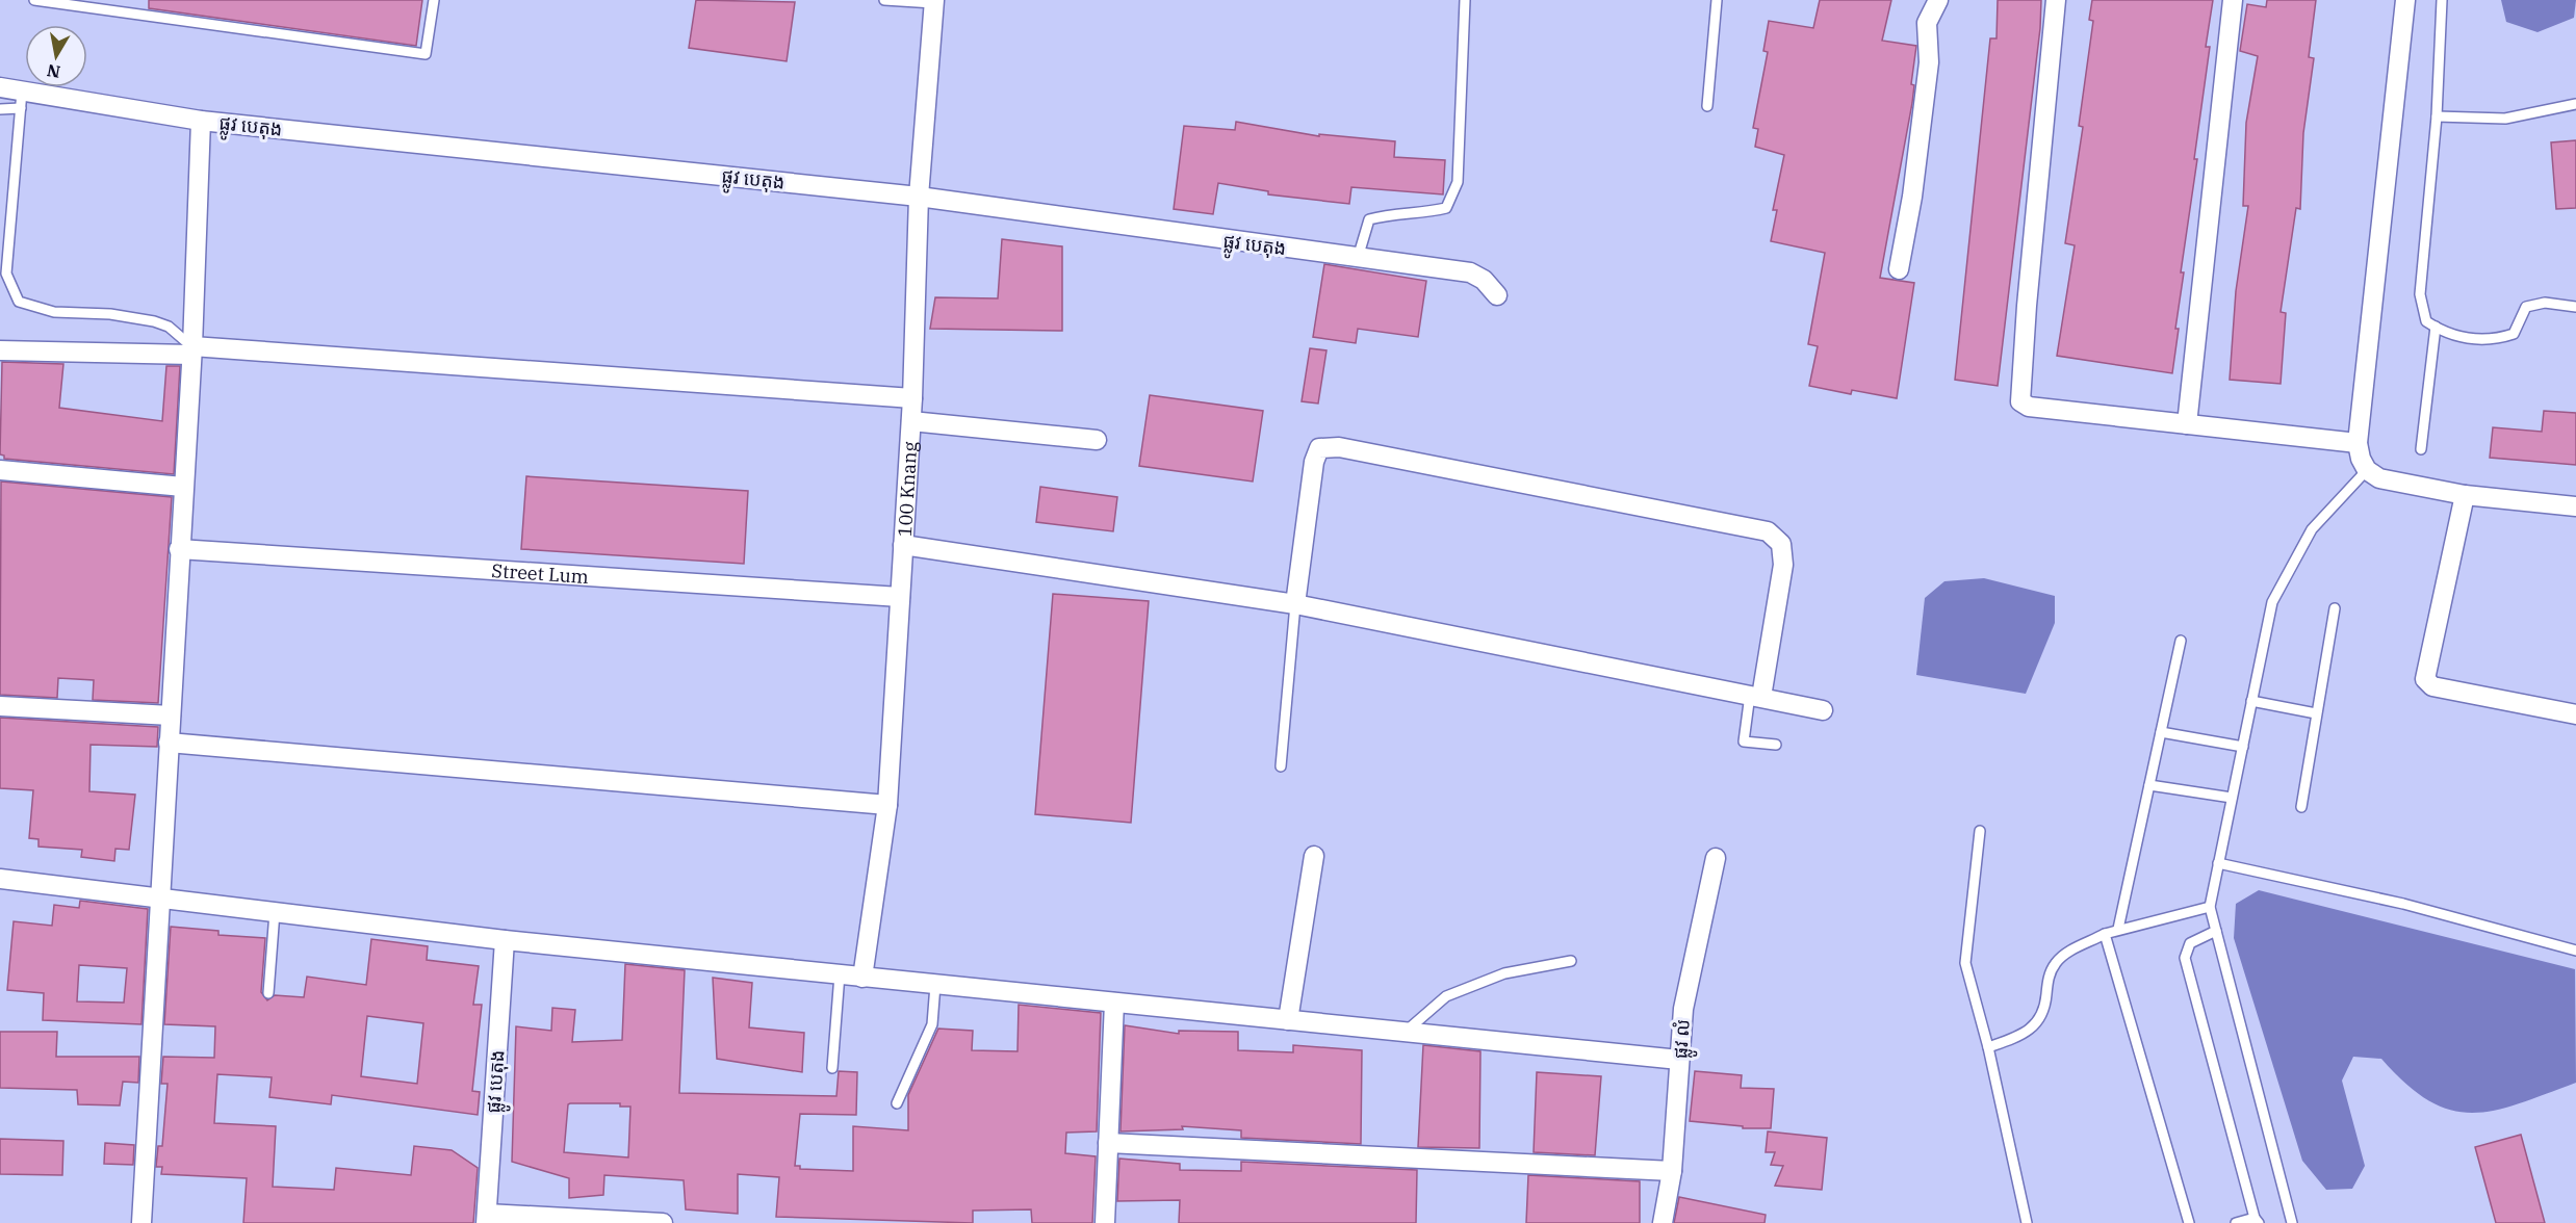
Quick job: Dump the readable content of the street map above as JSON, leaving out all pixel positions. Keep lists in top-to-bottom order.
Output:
{
  "streets": {
    "street": [
      "ផ្លូវ បេតុង",
      "100 Knang",
      "Street Lum",
      "ផ្លូវ លំ"
    ]
  },
  "crossings": [
    ["ផ្លូវ បេតុង", "100 Knang"],
    ["100 Knang", "Street Lum"]
  ],
  "north": "bottom"
}
